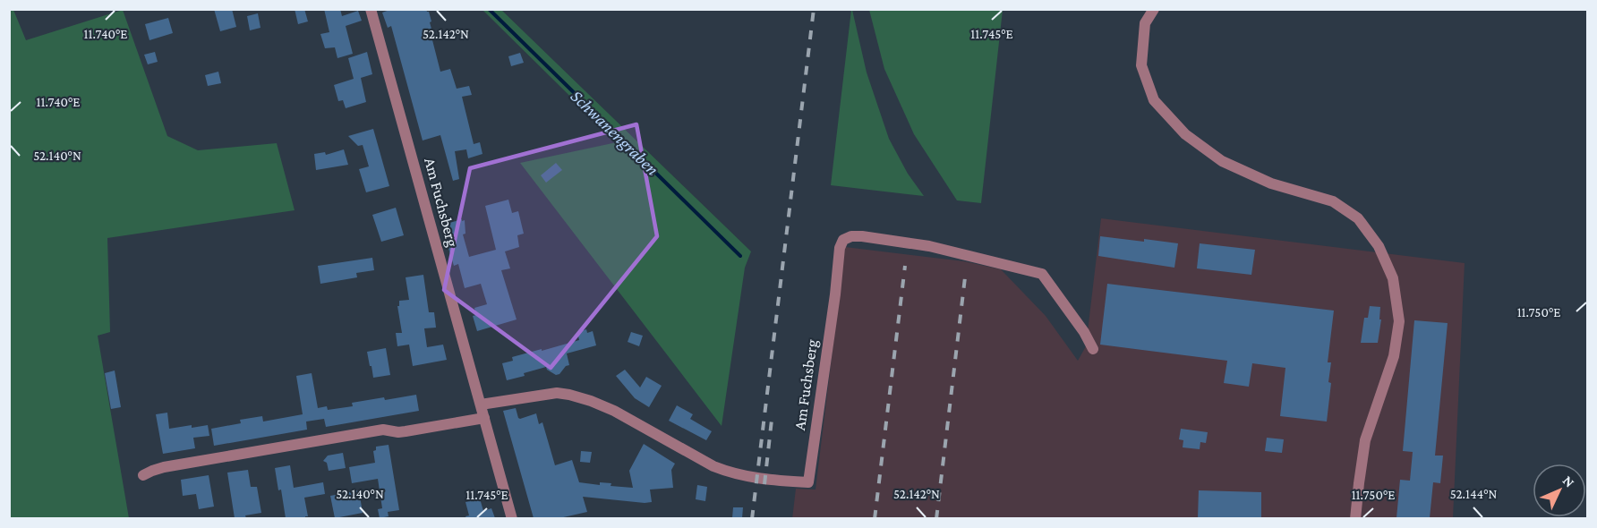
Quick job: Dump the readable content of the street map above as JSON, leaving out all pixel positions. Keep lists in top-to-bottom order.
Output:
{
  "streets": {
    "street": ["Am Fuchsberg"]
  },
  "water": ["Schwanengraben"],
  "north": "top right",
  "coordinates": [
    "11.740°E",
    "11.745°E",
    "52.142°N",
    "52.140°N",
    "11.750°E",
    "52.144°N"
  ]
}
